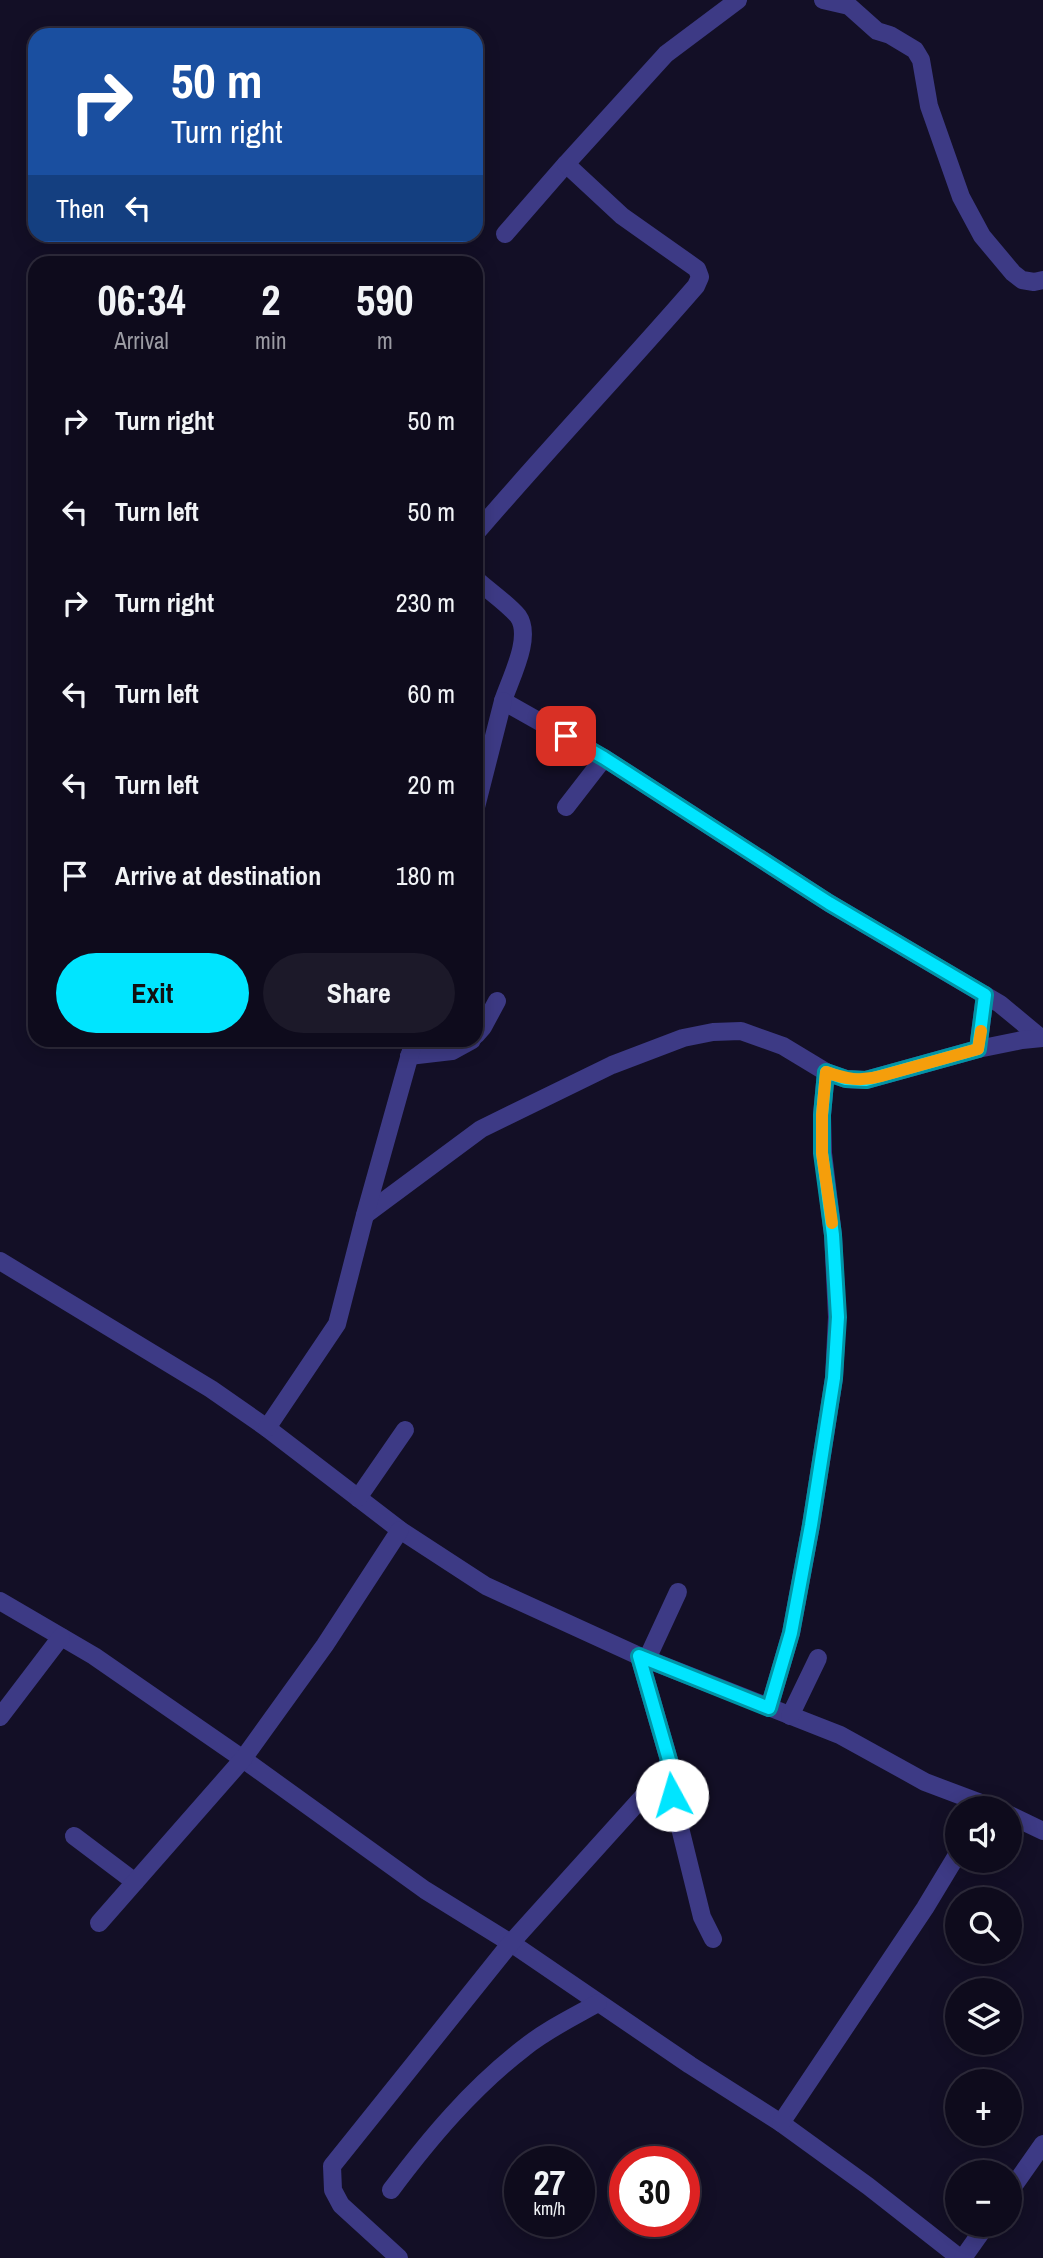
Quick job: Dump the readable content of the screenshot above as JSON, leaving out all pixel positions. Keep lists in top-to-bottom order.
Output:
{
  "page": {
    "turn": ["50 m", "Turn right"],
    "then": "Then",
    "eta": [
      "06:34",
      "Arrival",
      "2",
      "min",
      "590",
      "m"
    ],
    "list": [
      {
        "name": "Turn right",
        "value": "50 m"
      },
      {
        "name": "Turn left",
        "value": "50 m"
      },
      {
        "name": "Turn right",
        "value": "230 m"
      },
      {
        "name": "Turn left",
        "value": "60 m"
      },
      {
        "name": "Turn left",
        "value": "20 m"
      },
      {
        "name": "Arrive at destination",
        "value": "180 m"
      }
    ],
    "buttons": ["Exit", "Share"],
    "map_buttons": ["+", "−"],
    "speed": "27 km/h",
    "limit": "30"
  }
}
